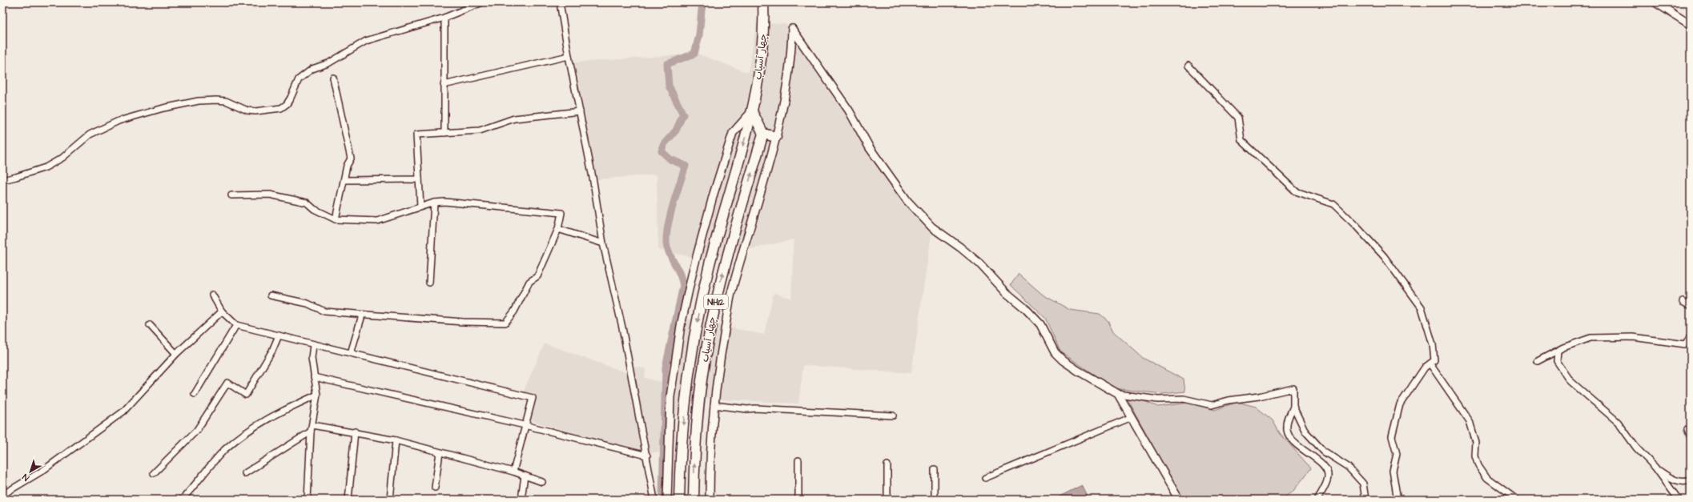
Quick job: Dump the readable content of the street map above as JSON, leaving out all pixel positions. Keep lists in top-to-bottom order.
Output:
{
  "streets": {
    "highway": ["چهار آسیاب", "NH12"]
  },
  "north": "bottom left"
}
